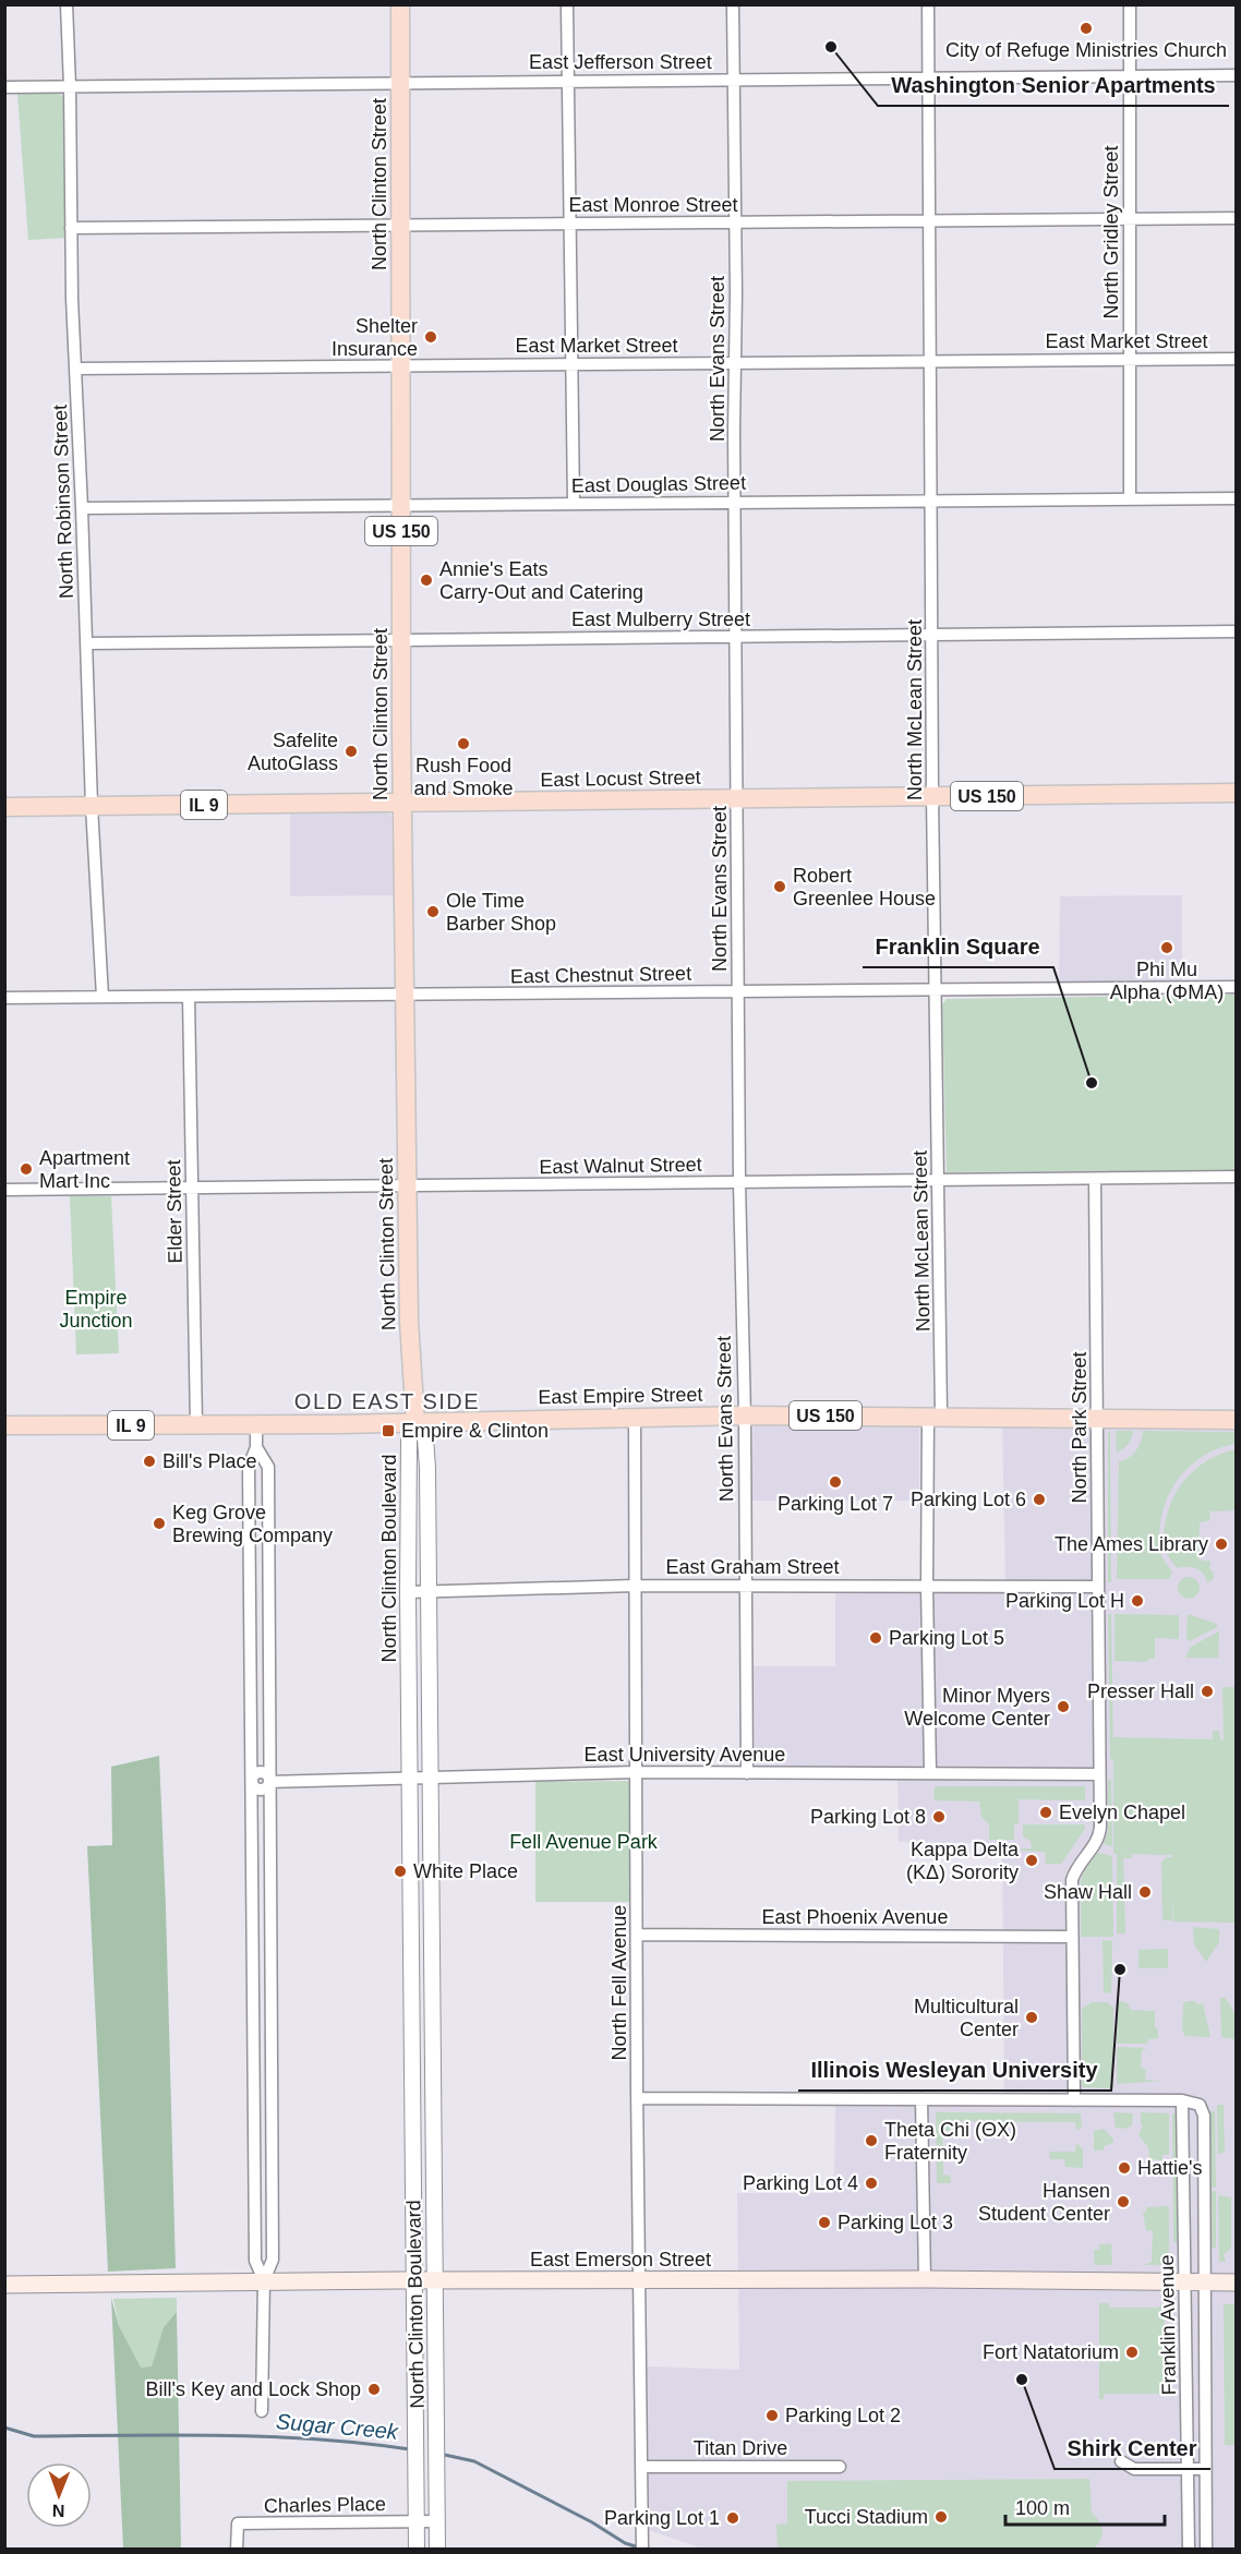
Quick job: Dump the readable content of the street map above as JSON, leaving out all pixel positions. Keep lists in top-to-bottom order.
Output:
{
  "streets": {
    "main road": [
      "North Clinton Street",
      "US 150",
      "East Locust Street",
      "IL 9",
      "East Empire Street",
      "East Emerson Street"
    ],
    "street": [
      "East Jefferson Street",
      "East Monroe Street",
      "North Gridley Street",
      "East Market Street",
      "North Evans Street",
      "East Douglas Street",
      "North Robinson Street",
      "East Mulberry Street",
      "North McLean Street",
      "East Chestnut Street",
      "East Walnut Street",
      "Elder Street",
      "North Park Street",
      "North Clinton Boulevard",
      "East Graham Street",
      "East University Avenue",
      "East Phoenix Avenue",
      "North Fell Avenue",
      "Franklin Avenue",
      "Titan Drive",
      "Charles Place"
    ]
  },
  "crossings": [
    ["East Jefferson Street", "North Clinton Street"],
    ["East Jefferson Street", "North Gridley Street"],
    ["East Jefferson Street", "North Evans Street"],
    ["East Jefferson Street", "North Robinson Street"],
    ["East Jefferson Street", "North McLean Street"],
    ["North Clinton Street", "East Monroe Street"],
    ["North Clinton Street", "East Market Street"],
    ["North Clinton Street", "East Douglas Street"],
    ["North Clinton Street", "East Mulberry Street"],
    ["North Clinton Street", "East Locust Street"],
    ["North Clinton Street", "East Chestnut Street"],
    ["North Clinton Street", "East Walnut Street"],
    ["North Clinton Street", "East Empire Street"],
    ["North Clinton Street", "North Clinton Boulevard"],
    ["East Monroe Street", "North Gridley Street"],
    ["East Monroe Street", "North Evans Street"],
    ["East Monroe Street", "North Robinson Street"],
    ["East Monroe Street", "North McLean Street"],
    ["North Gridley Street", "East Market Street"],
    ["North Gridley Street", "East Douglas Street"],
    ["East Market Street", "North Evans Street"],
    ["East Market Street", "North Robinson Street"],
    ["East Market Street", "North McLean Street"],
    ["North Evans Street", "East Douglas Street"],
    ["North Evans Street", "East Mulberry Street"],
    ["North Evans Street", "East Locust Street"],
    ["North Evans Street", "East Chestnut Street"],
    ["North Evans Street", "East Walnut Street"],
    ["North Evans Street", "East Empire Street"],
    ["North Evans Street", "East Graham Street"],
    ["North Evans Street", "East University Avenue"],
    ["East Douglas Street", "North Robinson Street"],
    ["East Douglas Street", "North McLean Street"],
    ["North Robinson Street", "East Mulberry Street"],
    ["North Robinson Street", "East Locust Street"],
    ["North Robinson Street", "East Chestnut Street"],
    ["East Mulberry Street", "North McLean Street"],
    ["North McLean Street", "East Locust Street"],
    ["North McLean Street", "East Chestnut Street"],
    ["North McLean Street", "East Walnut Street"],
    ["North McLean Street", "East Empire Street"],
    ["North McLean Street", "East Graham Street"],
    ["North McLean Street", "East University Avenue"],
    ["East Chestnut Street", "Elder Street"],
    ["East Walnut Street", "Elder Street"],
    ["East Walnut Street", "North Park Street"],
    ["Elder Street", "East Empire Street"],
    ["East Empire Street", "North Park Street"],
    ["East Empire Street", "North Clinton Boulevard"],
    ["East Empire Street", "North Fell Avenue"],
    ["North Park Street", "East Graham Street"],
    ["North Park Street", "East University Avenue"],
    ["North Park Street", "East Phoenix Avenue"],
    ["North Clinton Boulevard", "East Graham Street"],
    ["North Clinton Boulevard", "East University Avenue"],
    ["North Clinton Boulevard", "East Emerson Street"],
    ["North Clinton Boulevard", "Charles Place"],
    ["East Graham Street", "North Fell Avenue"],
    ["East University Avenue", "North Fell Avenue"],
    ["East Phoenix Avenue", "North Fell Avenue"],
    ["North Fell Avenue", "East Emerson Street"],
    ["North Fell Avenue", "Titan Drive"],
    ["East Emerson Street", "Franklin Avenue"]
  ],
  "districts": ["OLD EAST SIDE"],
  "water": ["Sugar Creek"],
  "parks": ["Empire Junction", "Fell Avenue Park"],
  "places": {
    "other": [
      "City of Refuge Ministries Church",
      "Washington Senior Apartments",
      "Shelter Insurance",
      "Annie's Eats Carry-Out and Catering",
      "Rush Food and Smoke",
      "Safelite AutoGlass",
      "Robert Greenlee House",
      "Ole Time Barber Shop",
      "Phi Mu Alpha (ΦΜΑ)",
      "Franklin Square",
      "Apartment Mart Inc",
      "Bill's Place",
      "Parking Lot 7",
      "Parking Lot 6",
      "Keg Grove Brewing Company",
      "The Ames Library",
      "Parking Lot H",
      "Parking Lot 5",
      "Presser Hall",
      "Minor Myers Welcome Center",
      "Evelyn Chapel",
      "Parking Lot 8",
      "Kappa Delta (ΚΔ) Sorority",
      "White Place",
      "Shaw Hall",
      "Illinois Wesleyan University",
      "Multicultural Center",
      "Theta Chi (ΘΧ) Fraternity",
      "Hattie's",
      "Parking Lot 4",
      "Hansen Student Center",
      "Parking Lot 3",
      "Fort Natatorium",
      "Shirk Center",
      "Bill's Key and Lock Shop",
      "Parking Lot 2",
      "Tucci Stadium",
      "Parking Lot 1"
    ],
    "transit": ["Empire & Clinton"]
  },
  "scale_bar": "100 m",
  "north": "bottom"
}
